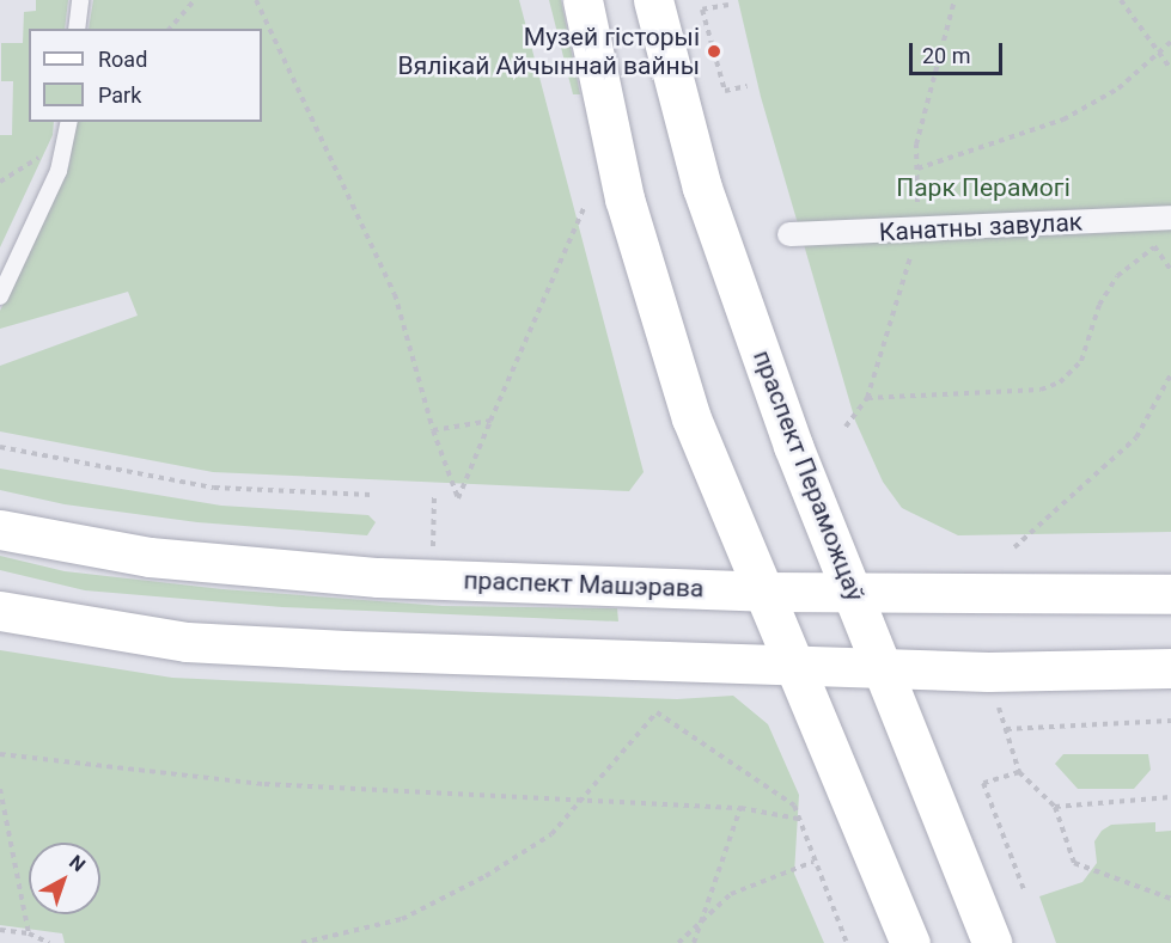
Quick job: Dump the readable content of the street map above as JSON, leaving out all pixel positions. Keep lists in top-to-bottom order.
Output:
{
  "streets": {
    "main road": ["праспект Пераможцаў", "праспект Машэрава"],
    "street": ["Канатны завулак"]
  },
  "crossings": [
    ["праспект Пераможцаў", "праспект Машэрава"]
  ],
  "parks": ["Парк Перамогі"],
  "places": ["Музей гісторыі Вялікай Айчыннай вайны"],
  "legend": ["Road", "Park"],
  "scale_bar": "20 m",
  "north": "top right"
}
